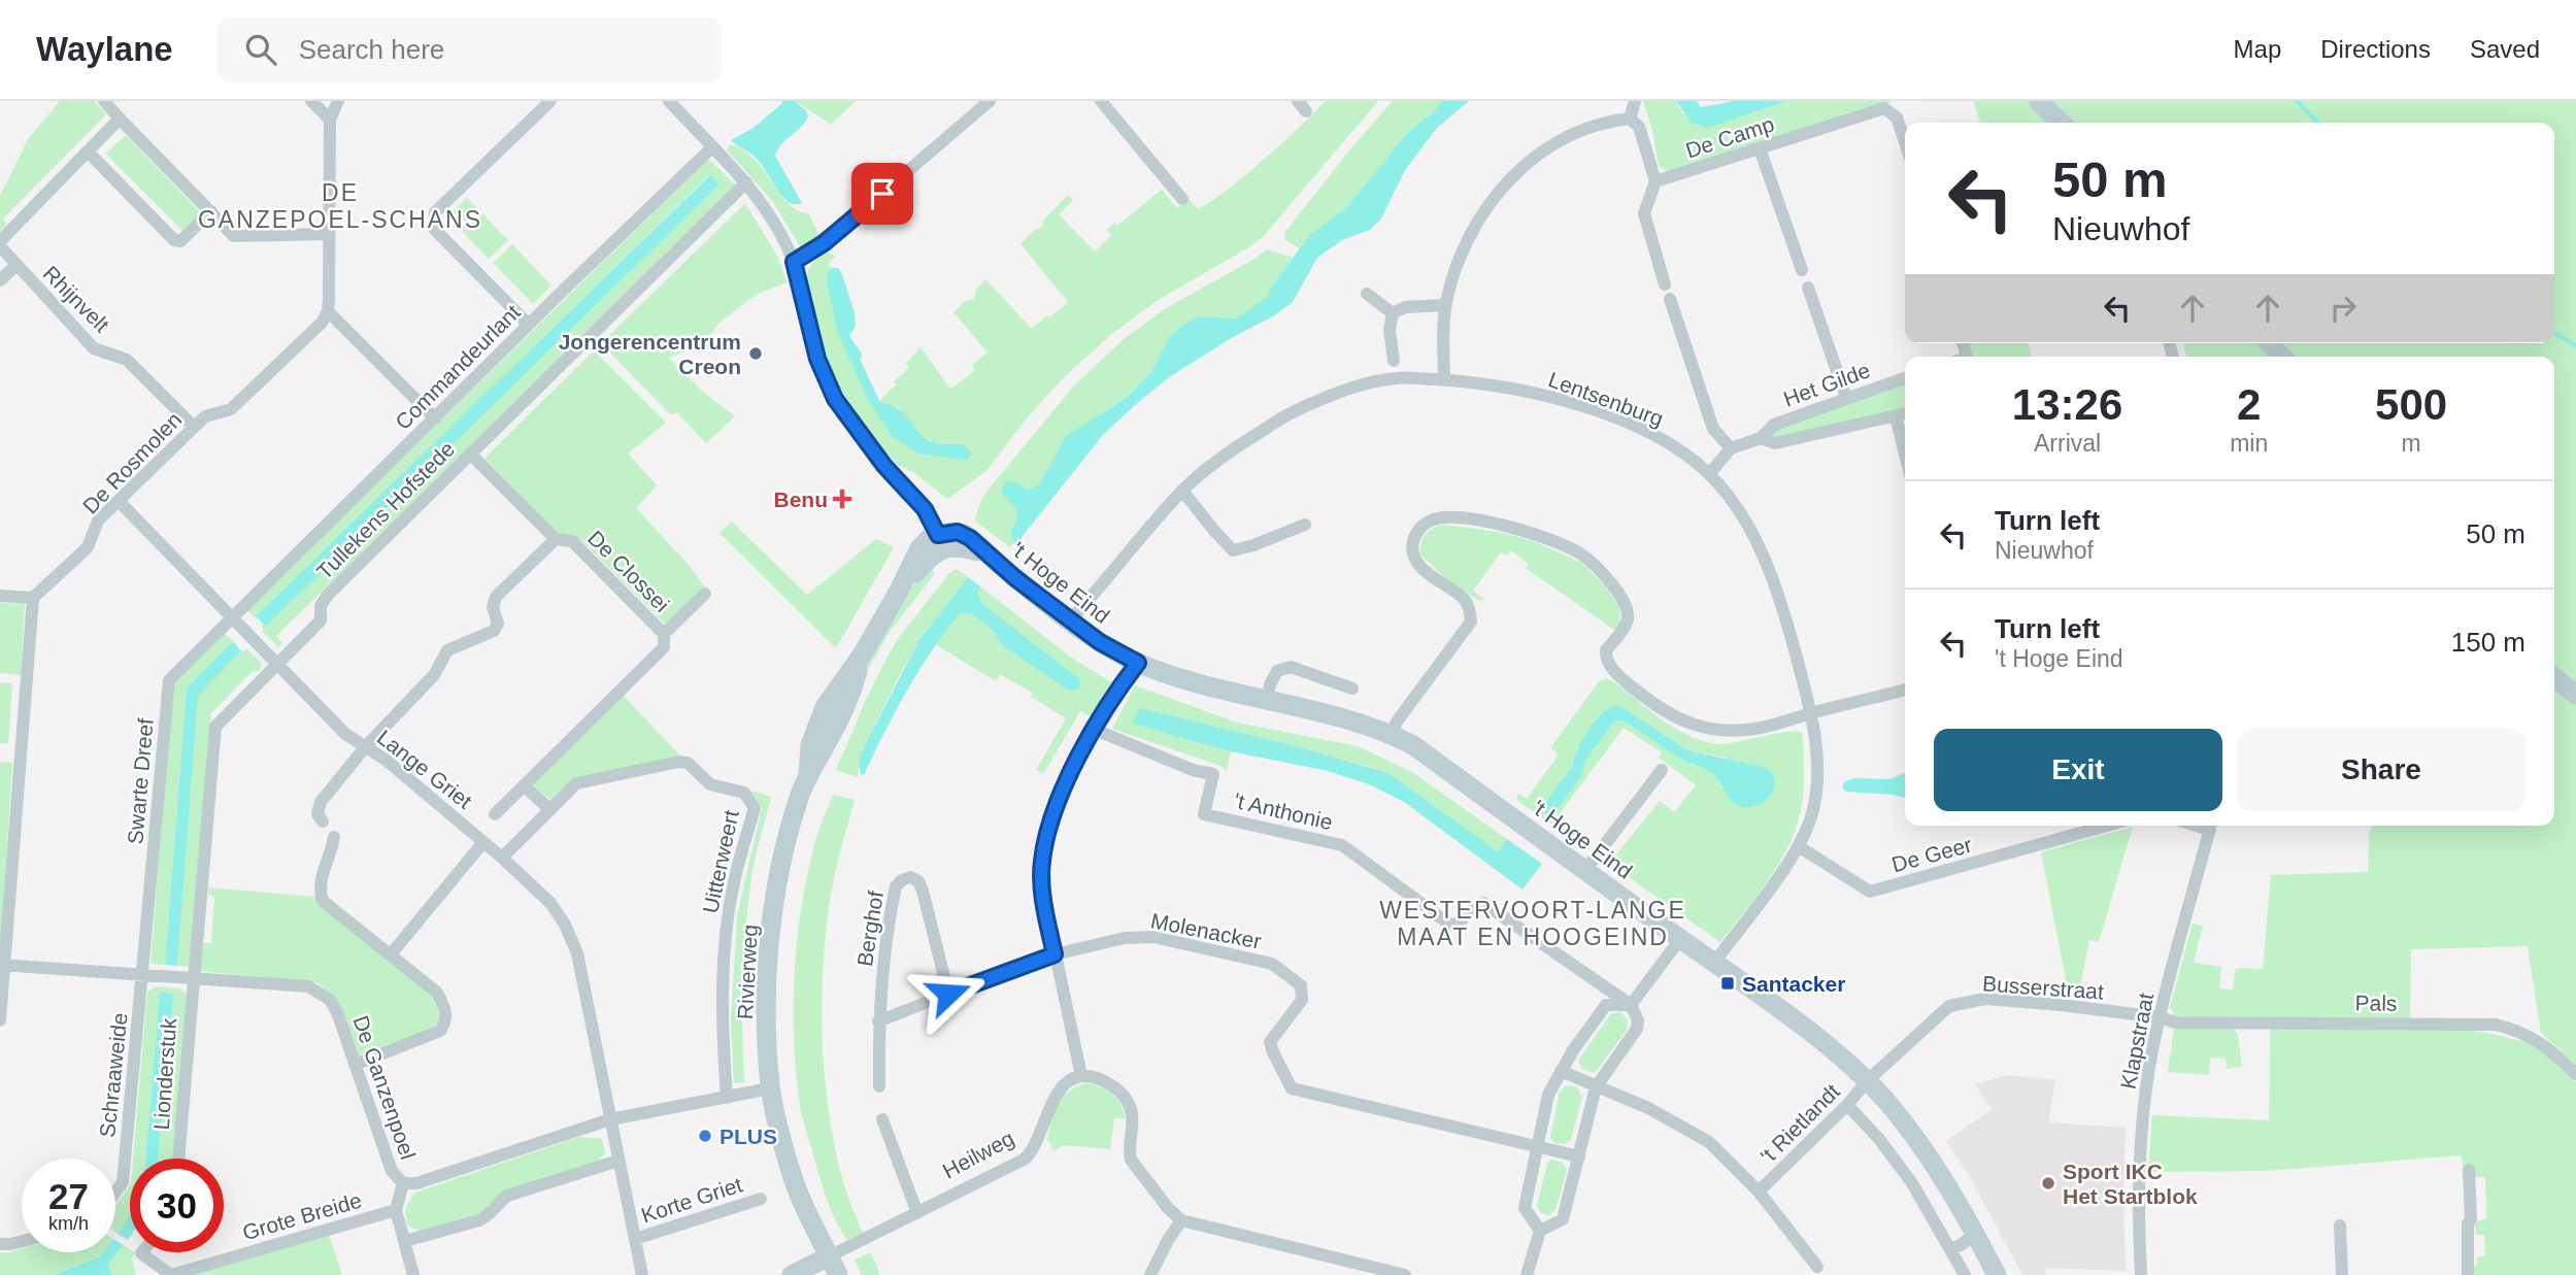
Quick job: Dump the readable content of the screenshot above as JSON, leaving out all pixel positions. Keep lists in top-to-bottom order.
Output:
{
  "streets": {
    "street": [
      "De Camp",
      "Rhijnvelt",
      "Commandeurlant",
      "Het Gilde",
      "Lentsenburg",
      "De Rosmolen",
      "Tullekens Hofstede",
      "De Clossei",
      "'t Hoge Eind",
      "Lange Griet",
      "Swarte Dreef",
      "'t Anthonie",
      "De Geer",
      "Uitterweert",
      "Berghof",
      "Molenacker",
      "Rivierweg",
      "Busserstraat",
      "Pals",
      "Klapstraat",
      "Lionderstuk",
      "Schraaweide",
      "De Ganzenpoel",
      "'t Rietlandt",
      "Heilweg",
      "Korte Griet",
      "Grote Breide"
    ]
  },
  "crossings": [
    ["Rhijnvelt", "De Rosmolen"],
    ["Commandeurlant", "Lange Griet"],
    ["Commandeurlant", "Swarte Dreef"],
    ["Lentsenburg", "'t Hoge Eind"],
    ["Lentsenburg", "De Geer"],
    ["De Rosmolen", "Lange Griet"],
    ["Tullekens Hofstede", "De Clossei"],
    ["Tullekens Hofstede", "Lange Griet"],
    ["Tullekens Hofstede", "Lionderstuk"],
    ["Tullekens Hofstede", "De Ganzenpoel"],
    ["'t Hoge Eind", "Rivierweg"],
    ["'t Hoge Eind", "Busserstraat"],
    ["'t Hoge Eind", "'t Rietlandt"],
    ["Lange Griet", "Swarte Dreef"],
    ["Lange Griet", "Uitterweert"],
    ["Lange Griet", "De Ganzenpoel"],
    ["Lange Griet", "Korte Griet"],
    ["Swarte Dreef", "Schraaweide"],
    ["Swarte Dreef", "De Ganzenpoel"],
    ["Uitterweert", "De Ganzenpoel"],
    ["Berghof", "Molenacker"],
    ["Rivierweg", "De Ganzenpoel"],
    ["Rivierweg", "Heilweg"],
    ["Busserstraat", "Pals"],
    ["Busserstraat", "Klapstraat"],
    ["Busserstraat", "'t Rietlandt"],
    ["Pals", "Klapstraat"],
    ["Lionderstuk", "De Ganzenpoel"],
    ["Schraaweide", "De Ganzenpoel"],
    ["De Ganzenpoel", "Korte Griet"],
    ["De Ganzenpoel", "Grote Breide"]
  ],
  "districts": ["DE GANZEPOEL-SCHANS", "WESTERVOORT-LANGE MAAT EN HOOGEIND"],
  "places": {
    "other": ["Jongerencentrum Creon", "PLUS", "Sport IKC Het Startblok"],
    "health": ["Benu"],
    "transit": ["Santacker"]
  },
  "page": {
    "header": "Waylane",
    "search": "Search here",
    "nav": ["Map", "Directions", "Saved"],
    "turn": ["50 m", "Nieuwhof"],
    "eta": [
      "13:26",
      "Arrival",
      "2",
      "min",
      "500",
      "m"
    ],
    "list": [
      {
        "name": "Turn left",
        "note": "Nieuwhof",
        "value": "50 m"
      },
      {
        "name": "Turn left",
        "note": "'t Hoge Eind",
        "value": "150 m"
      }
    ],
    "buttons": ["Exit", "Share"],
    "speed": "27 km/h",
    "limit": "30"
  }
}
